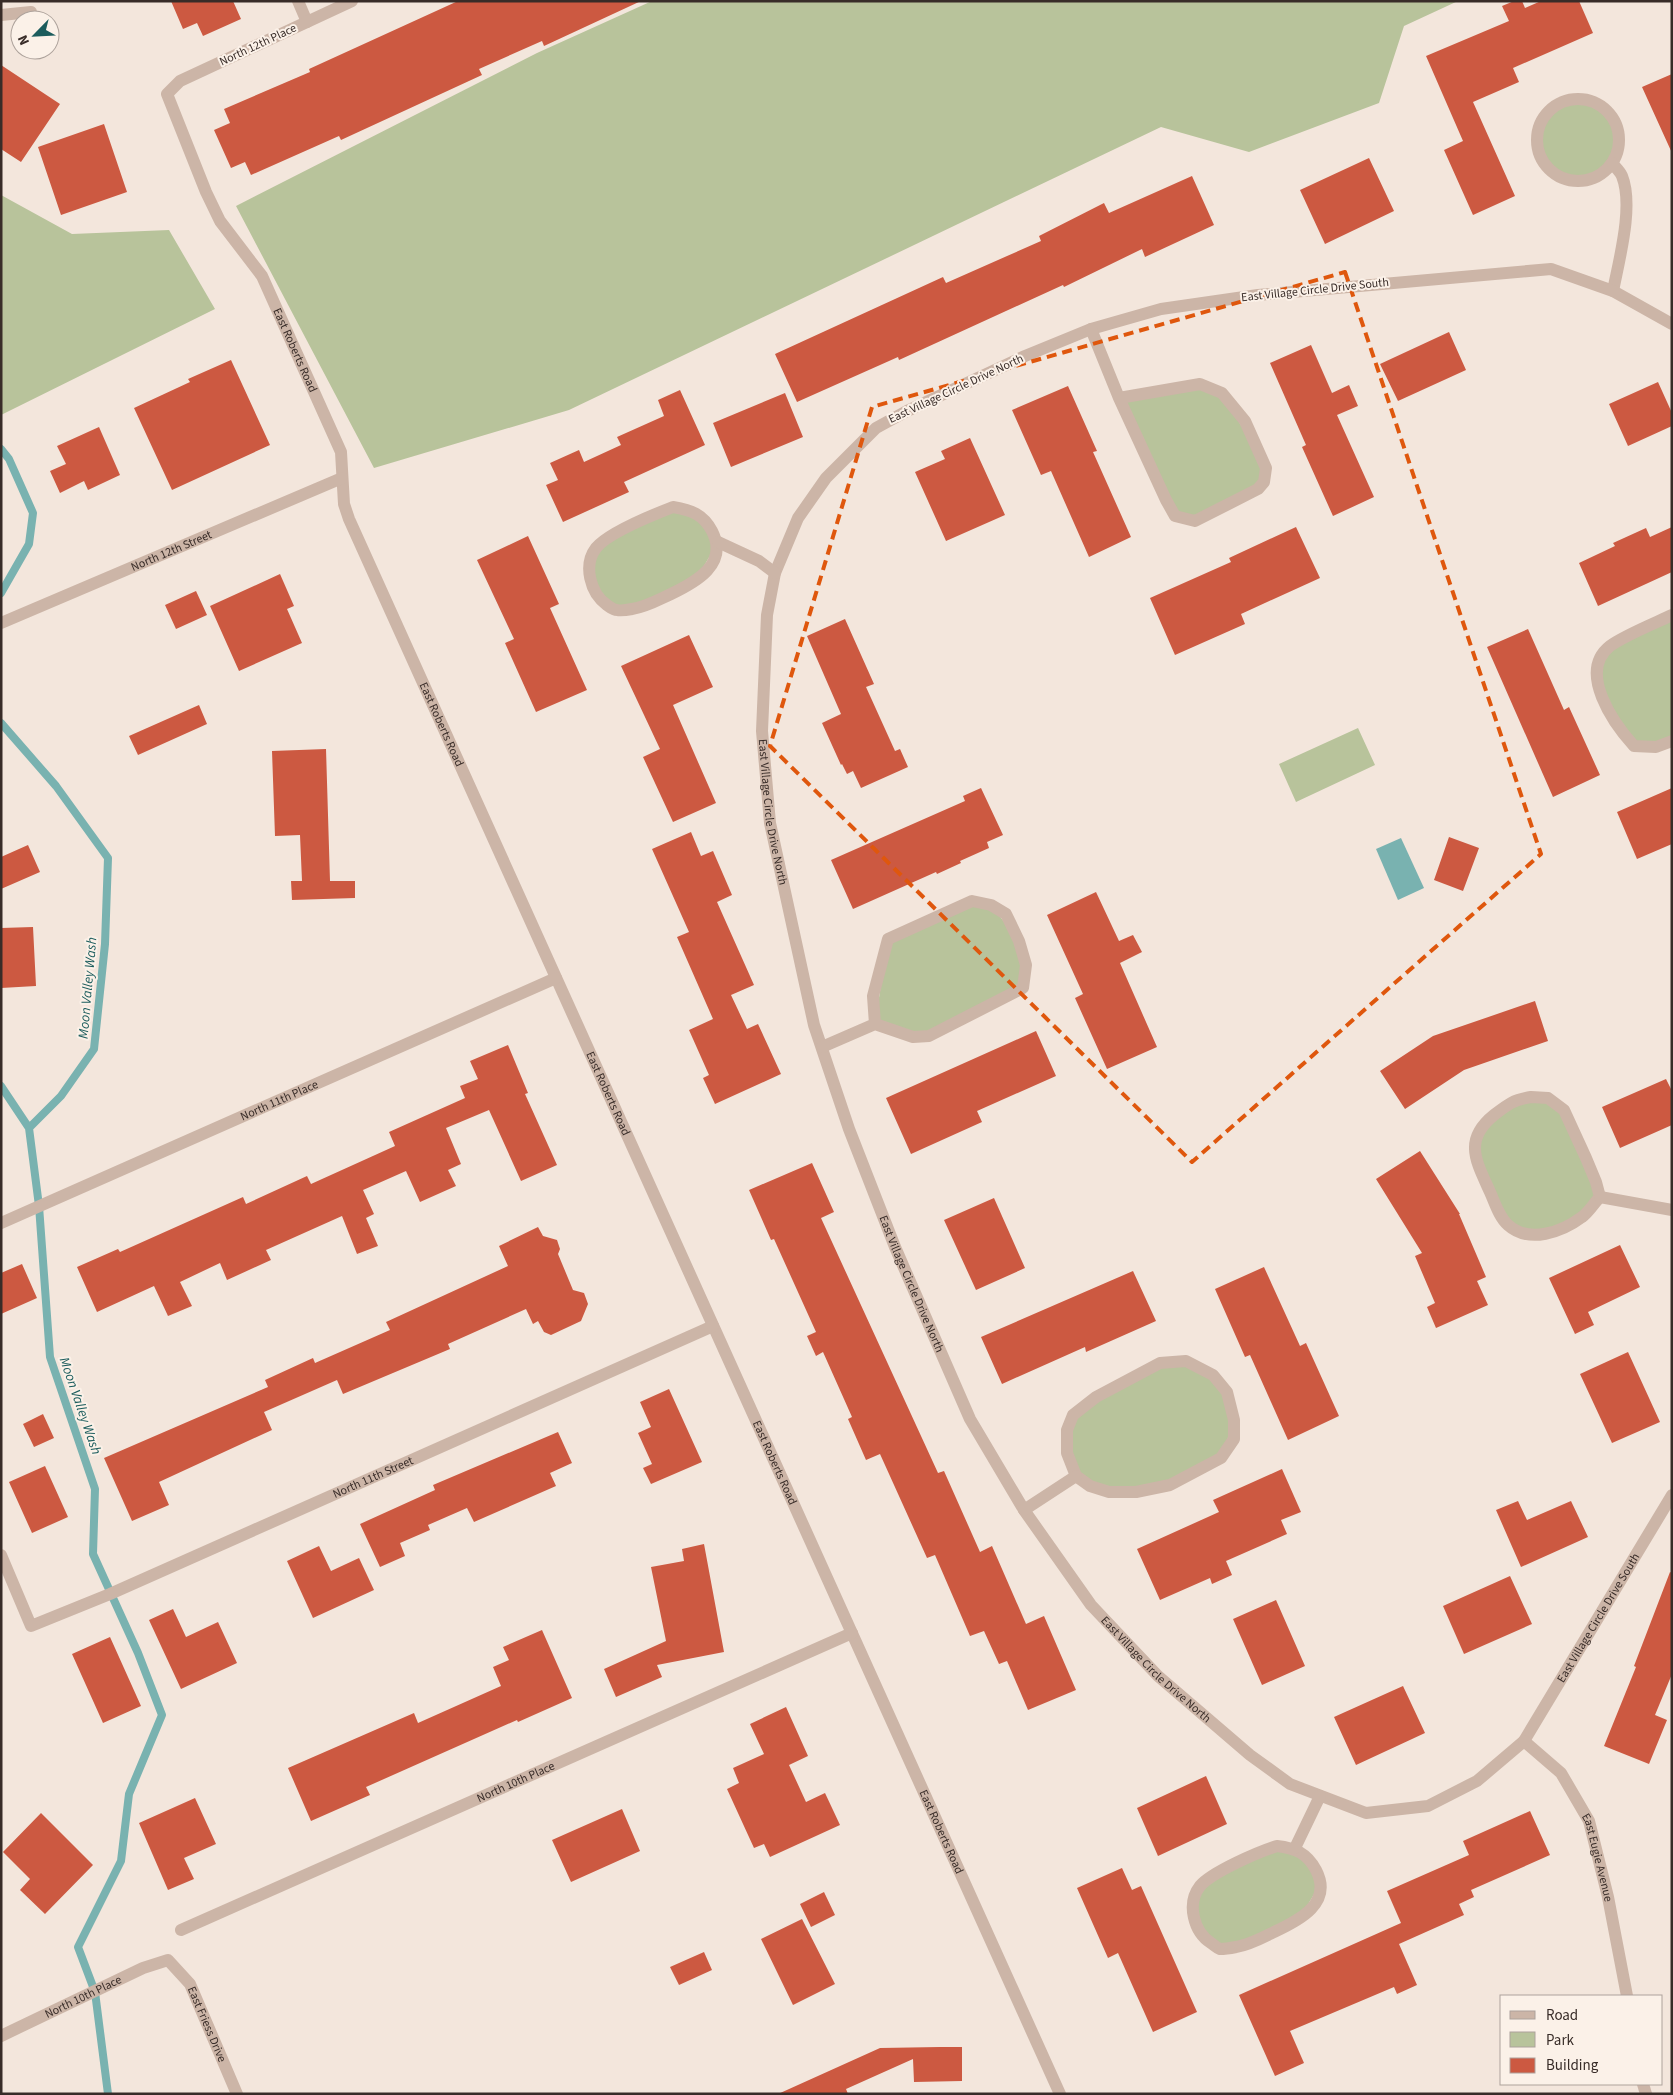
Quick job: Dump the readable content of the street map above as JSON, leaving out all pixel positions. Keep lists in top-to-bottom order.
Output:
{
  "streets": {
    "street": [
      "North 12th Place",
      "East Village Circle Drive South",
      "East Roberts Road",
      "East Village Circle Drive North",
      "North 12th Street",
      "North 11th Place",
      "North 11th Street",
      "North 10th Place",
      "East Eugie Avenue",
      "East Friess Drive"
    ]
  },
  "crossings": [
    ["North 12th Place", "East Roberts Road"],
    ["East Village Circle Drive South", "East Village Circle Drive North"],
    ["East Village Circle Drive South", "East Eugie Avenue"],
    ["East Roberts Road", "North 12th Street"],
    ["East Roberts Road", "North 11th Place"],
    ["East Roberts Road", "North 11th Street"],
    ["East Roberts Road", "North 10th Place"],
    ["East Village Circle Drive North", "East Eugie Avenue"],
    ["North 10th Place", "East Friess Drive"]
  ],
  "water": ["Moon Valley Wash"],
  "legend": ["Road", "Park", "Building"],
  "north": "bottom left"
}
